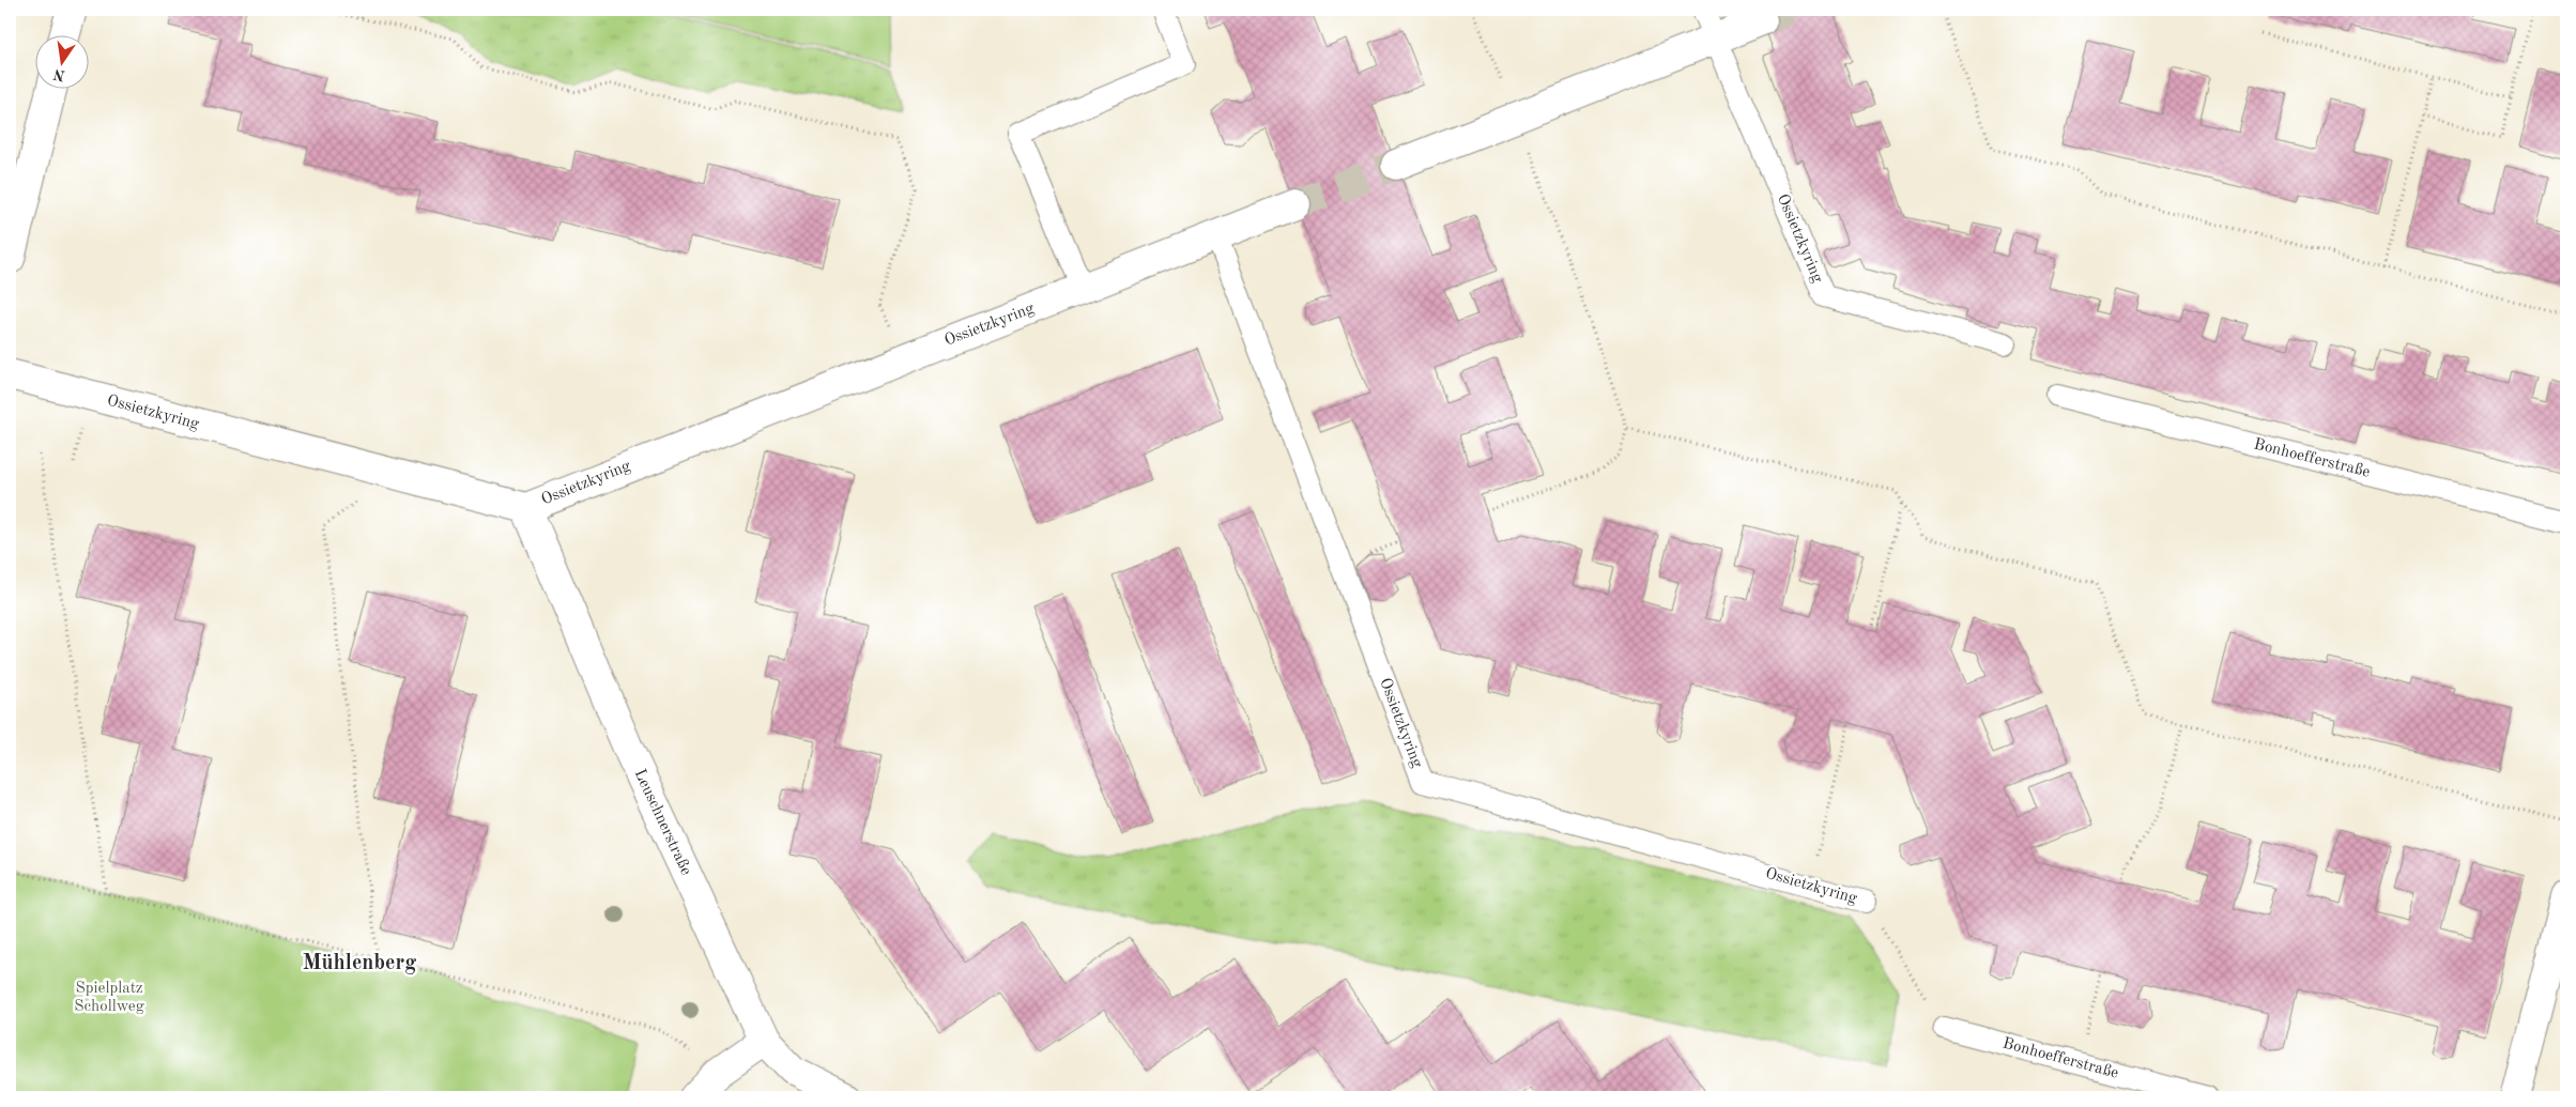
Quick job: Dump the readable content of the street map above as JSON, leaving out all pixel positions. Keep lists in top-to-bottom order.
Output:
{
  "streets": {
    "street": ["Ossietzkyring", "Leuschnerstraße"],
    "lane": ["Bonhoefferstraße"]
  },
  "crossings": [
    ["Ossietzkyring", "Leuschnerstraße"]
  ],
  "districts": ["Mühlenberg"],
  "parks": ["Spielplatz Schollweg"],
  "north": "bottom"
}
